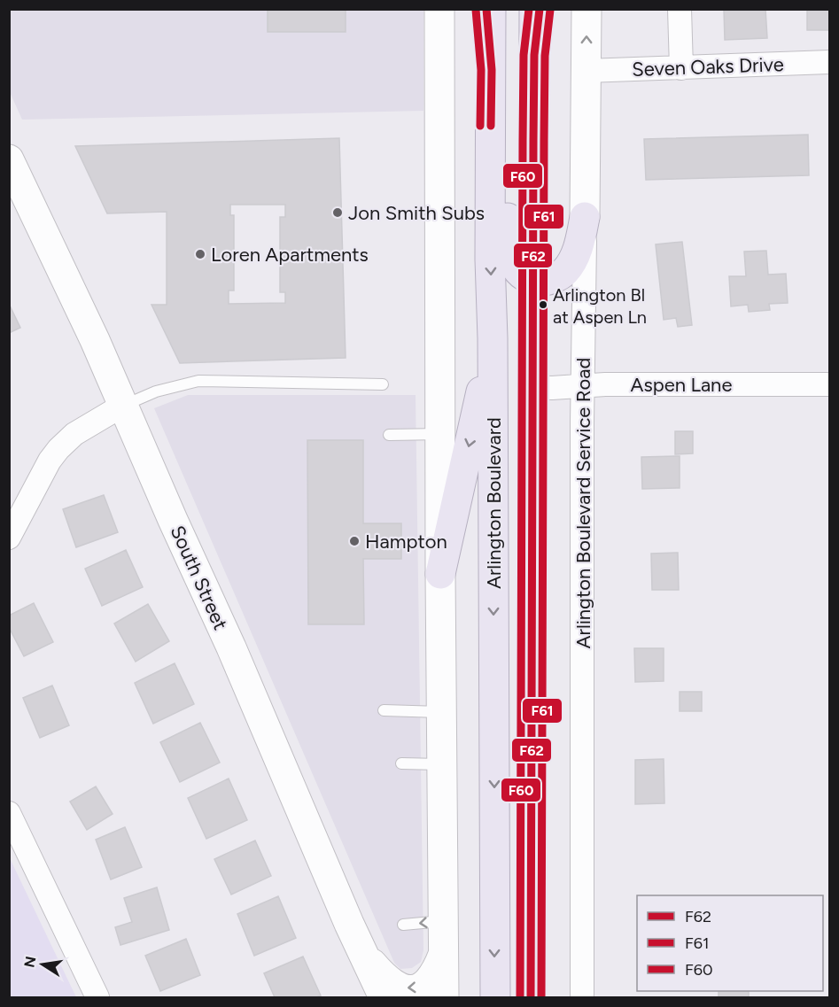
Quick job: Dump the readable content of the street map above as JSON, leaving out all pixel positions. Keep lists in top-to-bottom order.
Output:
{
  "streets": {
    "highway": ["Arlington Boulevard"],
    "street": [
      "Seven Oaks Drive",
      "Aspen Lane",
      "Arlington Boulevard Service Road",
      "South Street"
    ]
  },
  "crossings": [
    ["Seven Oaks Drive", "Arlington Boulevard Service Road"],
    ["Aspen Lane", "Arlington Boulevard"],
    ["Aspen Lane", "Arlington Boulevard Service Road"]
  ],
  "places": [
    "Jon Smith Subs",
    "Loren Apartments",
    "Arlington Bl at Aspen Ln",
    "Hampton"
  ],
  "lines": ["transit line F62", "transit line F60", "transit line F61"],
  "legend": ["F62", "F61", "F60"],
  "north": "left"
}
